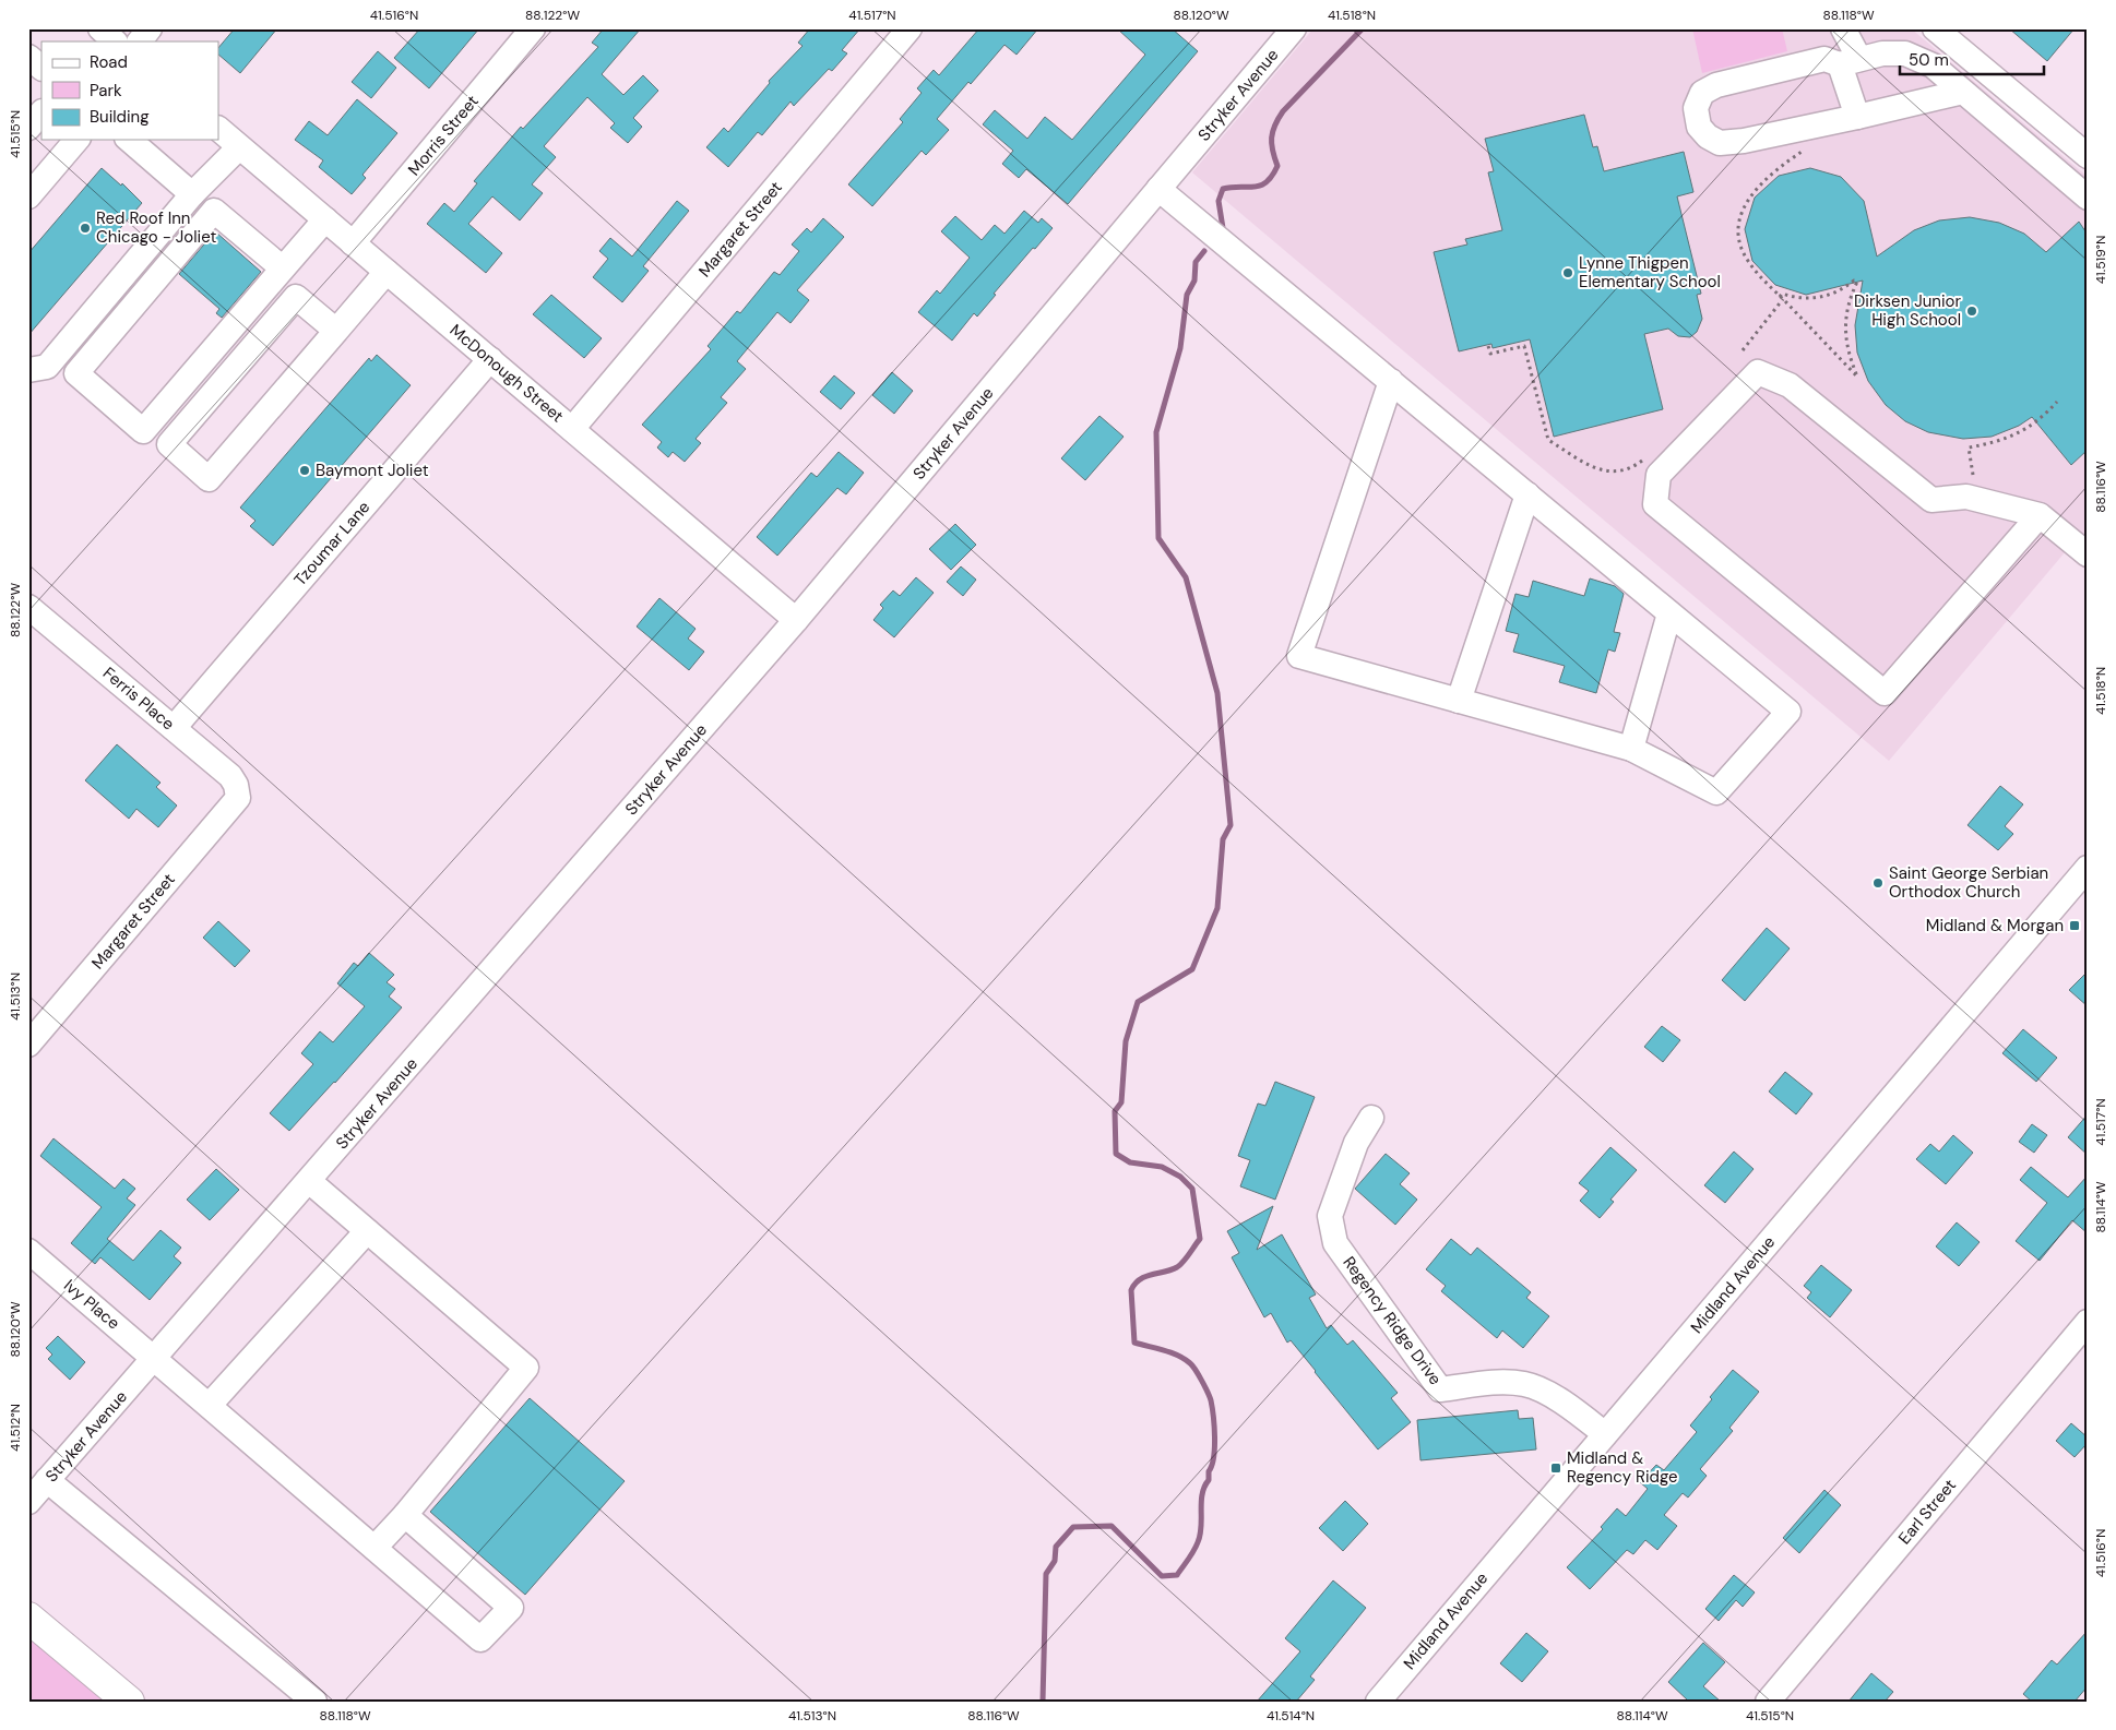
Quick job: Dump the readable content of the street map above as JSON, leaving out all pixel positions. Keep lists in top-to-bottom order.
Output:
{
  "streets": {
    "street": [
      "Stryker Avenue",
      "Morris Street",
      "Margaret Street",
      "McDonough Street",
      "Tzoumar Lane",
      "Ferris Place",
      "Midland Avenue",
      "Ivy Place",
      "Regency Ridge Drive",
      "Earl Street"
    ]
  },
  "crossings": [
    ["Stryker Avenue", "McDonough Street"],
    ["Stryker Avenue", "Ivy Place"],
    ["Morris Street", "McDonough Street"],
    ["Margaret Street", "McDonough Street"],
    ["Margaret Street", "Ferris Place"],
    ["McDonough Street", "Tzoumar Lane"],
    ["Tzoumar Lane", "Ferris Place"],
    ["Midland Avenue", "Regency Ridge Drive"]
  ],
  "places": {
    "other": [
      "Red Roof Inn Chicago - Joliet",
      "Lynne Thigpen Elementary School",
      "Dirksen Junior High School",
      "Baymont Joliet",
      "Saint George Serbian Orthodox Church"
    ],
    "transit": ["Midland & Morgan", "Midland & Regency Ridge"]
  },
  "legend": ["Road", "Park", "Building"],
  "scale_bar": "50 m",
  "coordinates": [
    "41.516°N",
    "88.122°W",
    "41.517°N",
    "88.120°W",
    "41.518°N",
    "88.118°W",
    "41.515°N",
    "41.519°N",
    "88.116°W",
    "41.513°N",
    "88.114°W",
    "41.512°N",
    "41.514°N"
  ]
}
